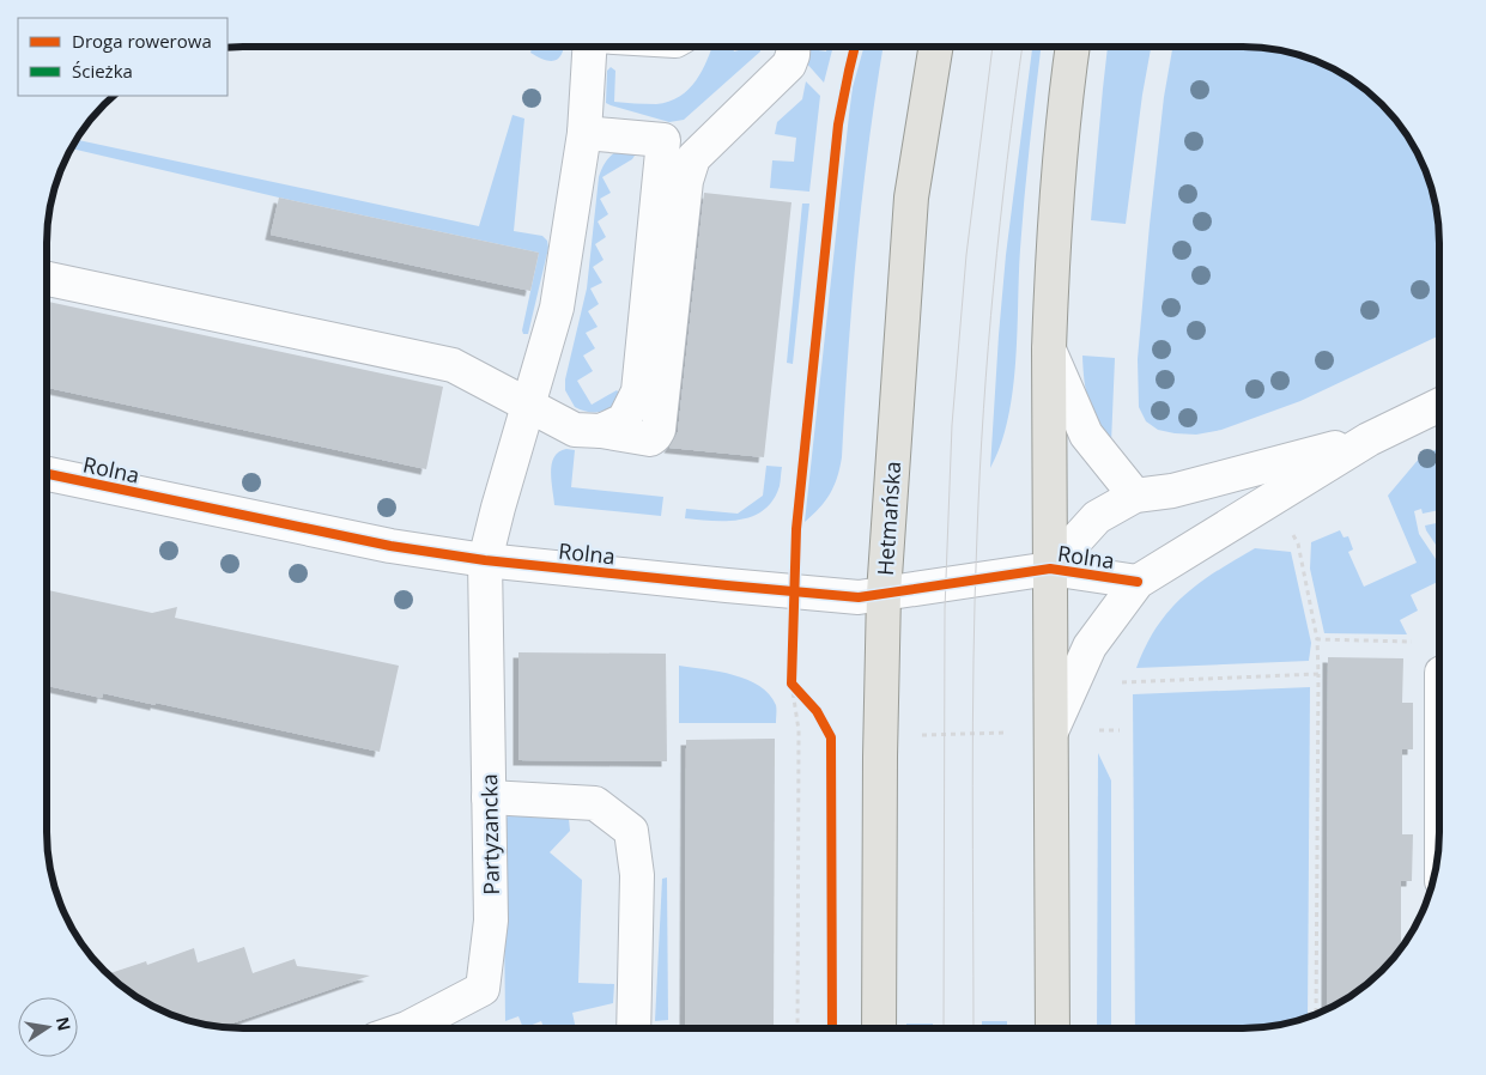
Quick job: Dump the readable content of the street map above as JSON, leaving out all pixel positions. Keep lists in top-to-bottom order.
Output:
{
  "streets": {
    "main road": ["Hetmańska"],
    "street": ["Rolna", "Partyzancka"]
  },
  "crossings": [
    ["Rolna", "Hetmańska"],
    ["Rolna", "Partyzancka"]
  ],
  "legend": ["Droga rowerowa", "Ścieżka"],
  "north": "right"
}
